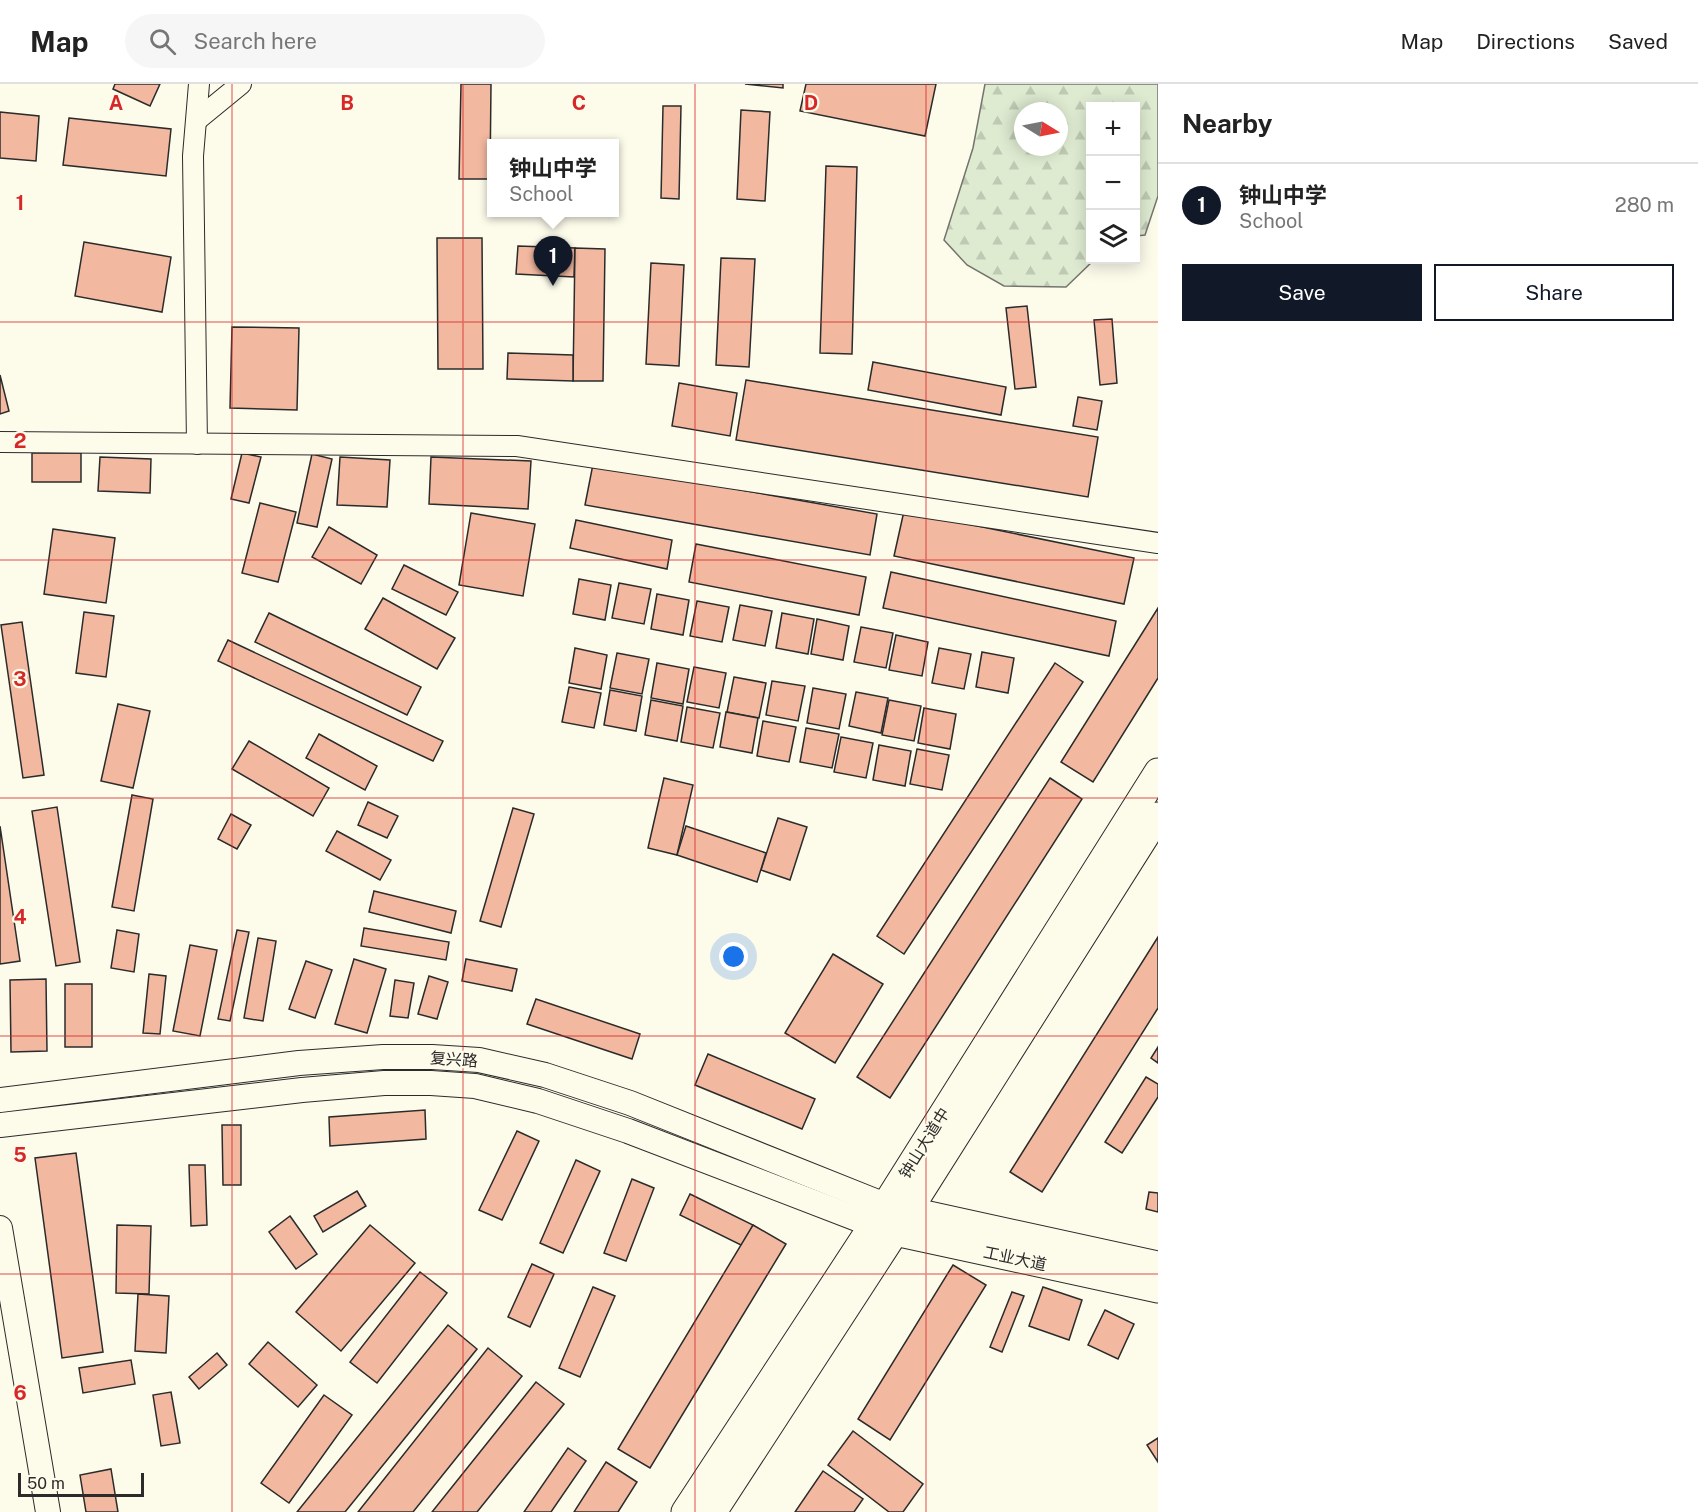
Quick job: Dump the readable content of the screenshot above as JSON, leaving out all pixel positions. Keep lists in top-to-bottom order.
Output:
{
  "streets": {
    "highway": ["钟山大道中", "工业大道"],
    "main road": ["复兴路"]
  },
  "crossings": [
    ["复兴路", "钟山大道中"],
    ["复兴路", "工业大道"],
    ["钟山大道中", "工业大道"]
  ],
  "scale_bar": "50 m",
  "north": "right",
  "page": {
    "header": "Map",
    "search": "Search here",
    "nav": ["Map", "Directions", "Saved"],
    "heading": "Nearby",
    "map_buttons": ["+", "−"],
    "popup": ["钟山中学", "School"],
    "list": [
      {
        "mark": "1",
        "name": "钟山中学",
        "note": "School",
        "value": "280 m"
      }
    ],
    "pins": "1",
    "buttons": ["Save", "Share"],
    "scale": "50 m"
  },
  "grid": {
    "columns": [
      "A",
      "B",
      "C",
      "D"
    ],
    "rows": [
      "1",
      "2",
      "3",
      "4",
      "5",
      "6"
    ]
  }
}
